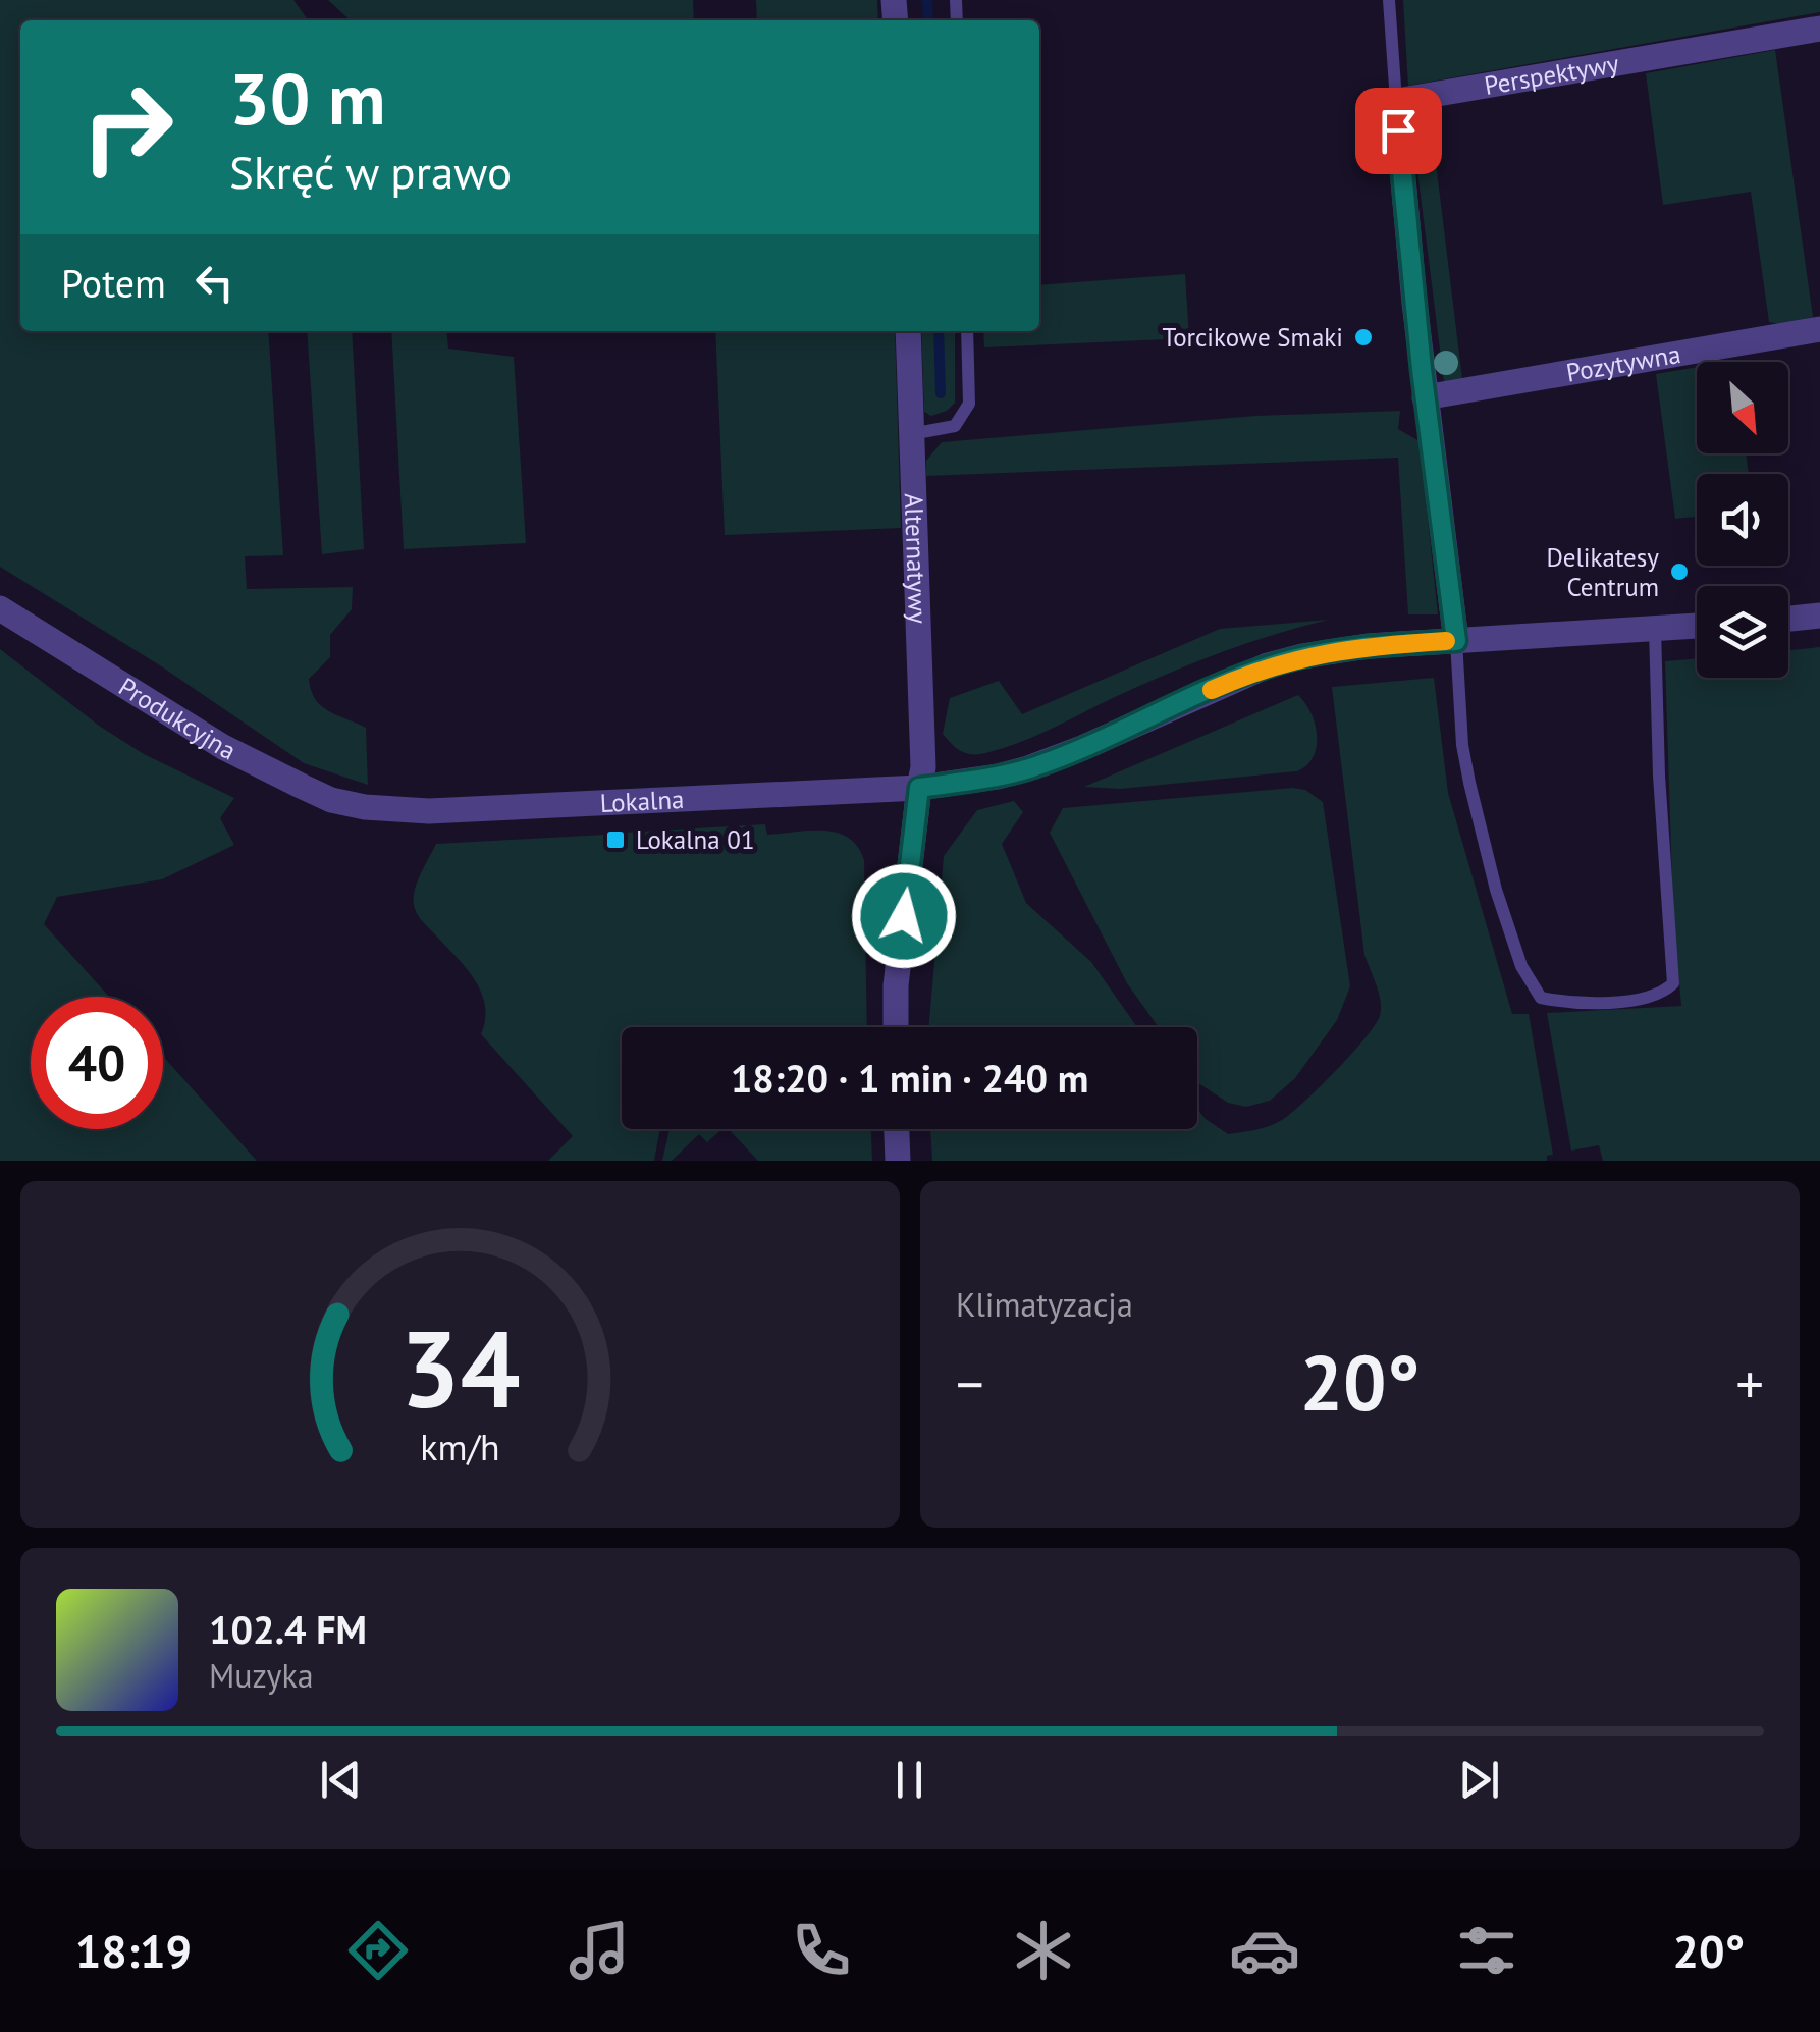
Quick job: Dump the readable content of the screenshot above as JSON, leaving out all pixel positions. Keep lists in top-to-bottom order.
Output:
{
  "streets": {
    "street": [
      "Perspektywy",
      "Pozytywna",
      "Alternatywy",
      "Produkcyjna",
      "Lokalna"
    ]
  },
  "crossings": [
    ["Alternatywy", "Lokalna"],
    ["Produkcyjna", "Lokalna"]
  ],
  "places": {
    "other": ["Torcikowe Smaki", "Delikatesy Centrum"],
    "transit": ["Lokalna 01"]
  },
  "north": "bottom right",
  "page": {
    "turn": ["30 m", "Skręć w prawo"],
    "then": "Potem",
    "limit": "40",
    "trip": "18:20 · 1 min · 240 m",
    "tile": "Klimatyzacja",
    "heat": ["−", "20°", "+"],
    "song": ["102.4 FM", "Muzyka"],
    "tabs": ["18:19", "20°"],
    "gauge": ["34", "km/h"]
  }
}
